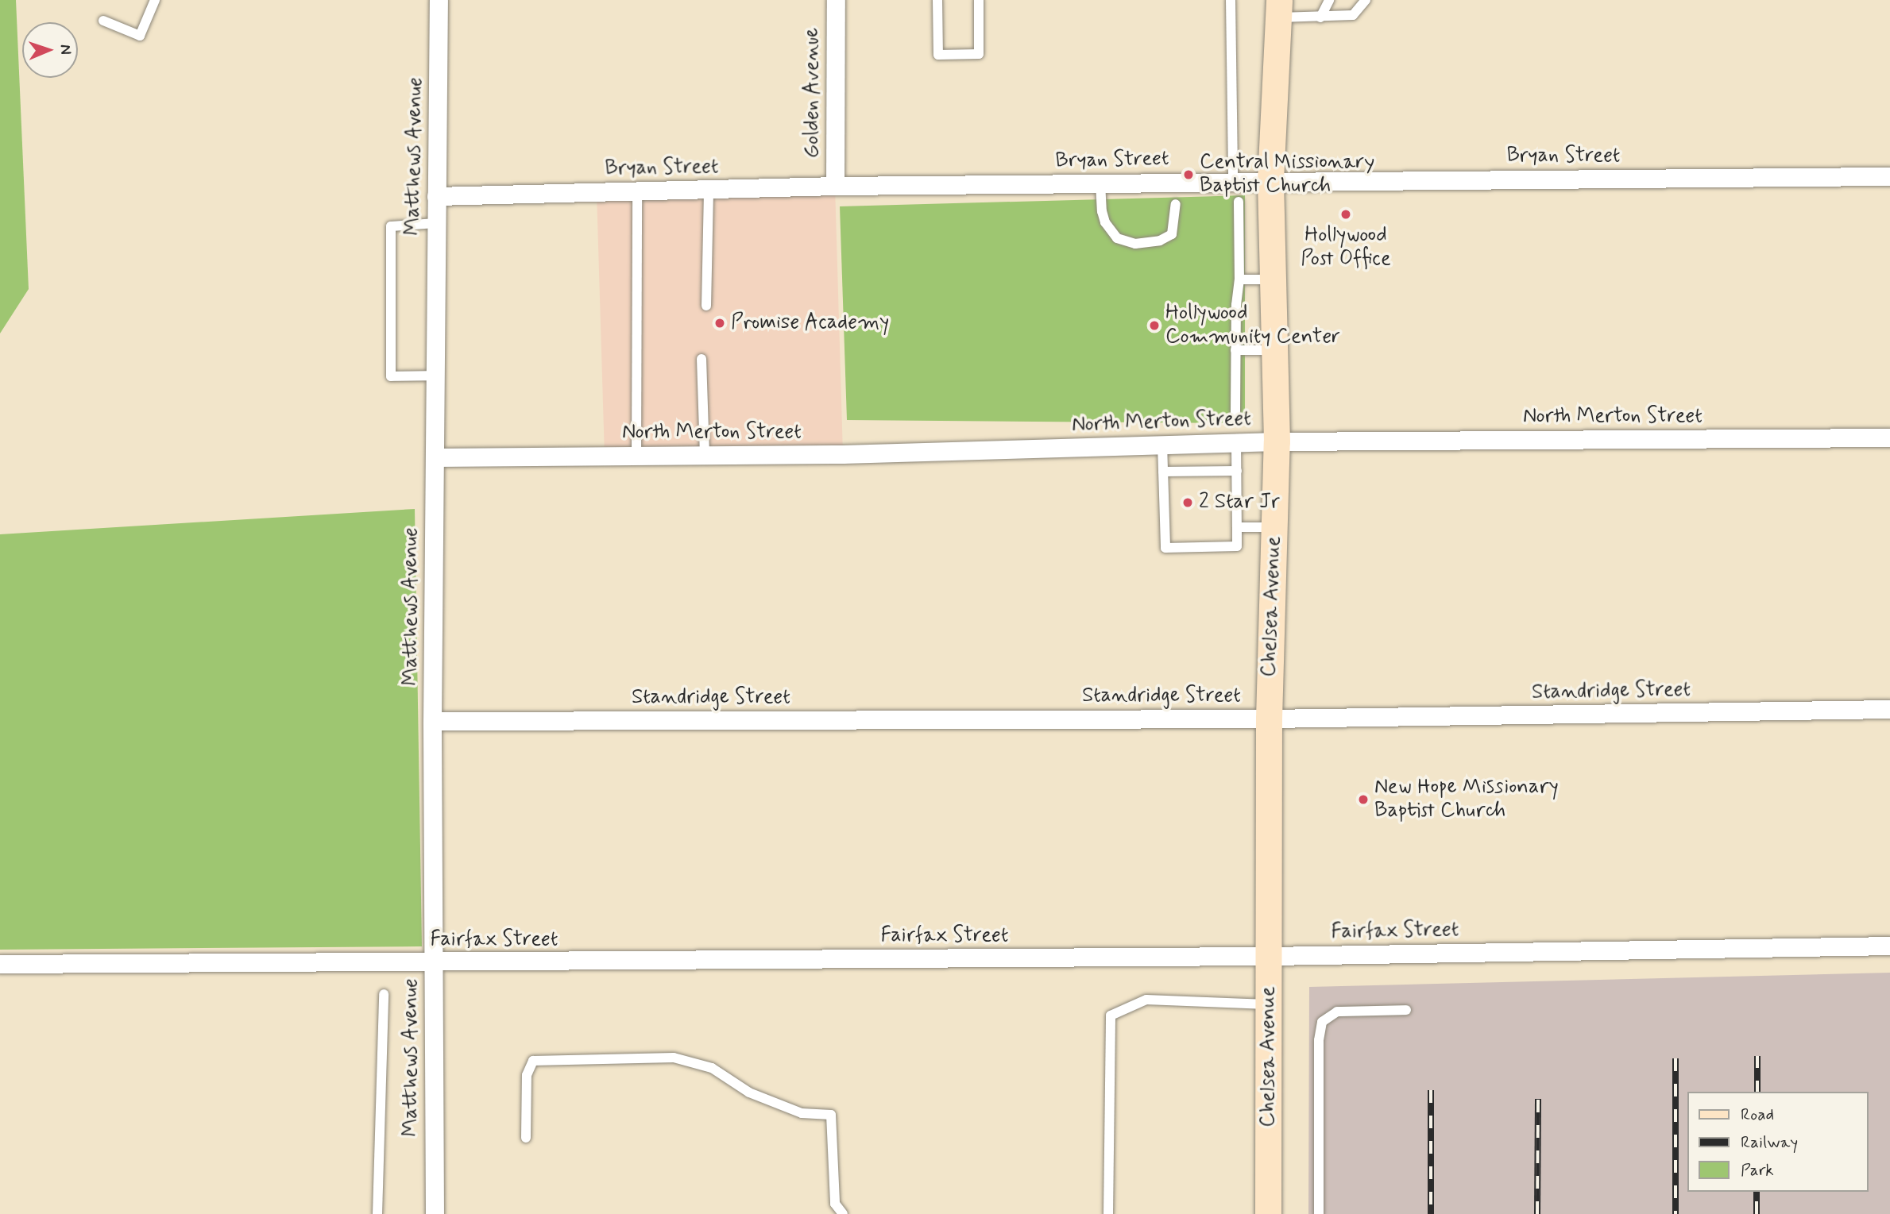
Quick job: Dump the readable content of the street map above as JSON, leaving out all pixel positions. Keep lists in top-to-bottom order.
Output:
{
  "streets": {
    "main road": ["Chelsea Avenue"],
    "street": [
      "Golden Avenue",
      "Matthews Avenue",
      "Bryan Street",
      "North Merton Street",
      "Standridge Street",
      "Fairfax Street"
    ]
  },
  "crossings": [
    ["Golden Avenue", "Bryan Street"],
    ["Matthews Avenue", "Bryan Street"],
    ["Matthews Avenue", "North Merton Street"],
    ["Matthews Avenue", "Standridge Street"],
    ["Matthews Avenue", "Fairfax Street"],
    ["Bryan Street", "Chelsea Avenue"],
    ["North Merton Street", "Chelsea Avenue"],
    ["Chelsea Avenue", "Standridge Street"],
    ["Chelsea Avenue", "Fairfax Street"]
  ],
  "places": [
    "Central Missionary Baptist Church",
    "Hollywood Post Office",
    "Promise Academy",
    "Hollywood Community Center",
    "2 Star Jr",
    "New Hope Missionary Baptist Church"
  ],
  "legend": ["Road", "Railway", "Park"],
  "north": "right"
}
